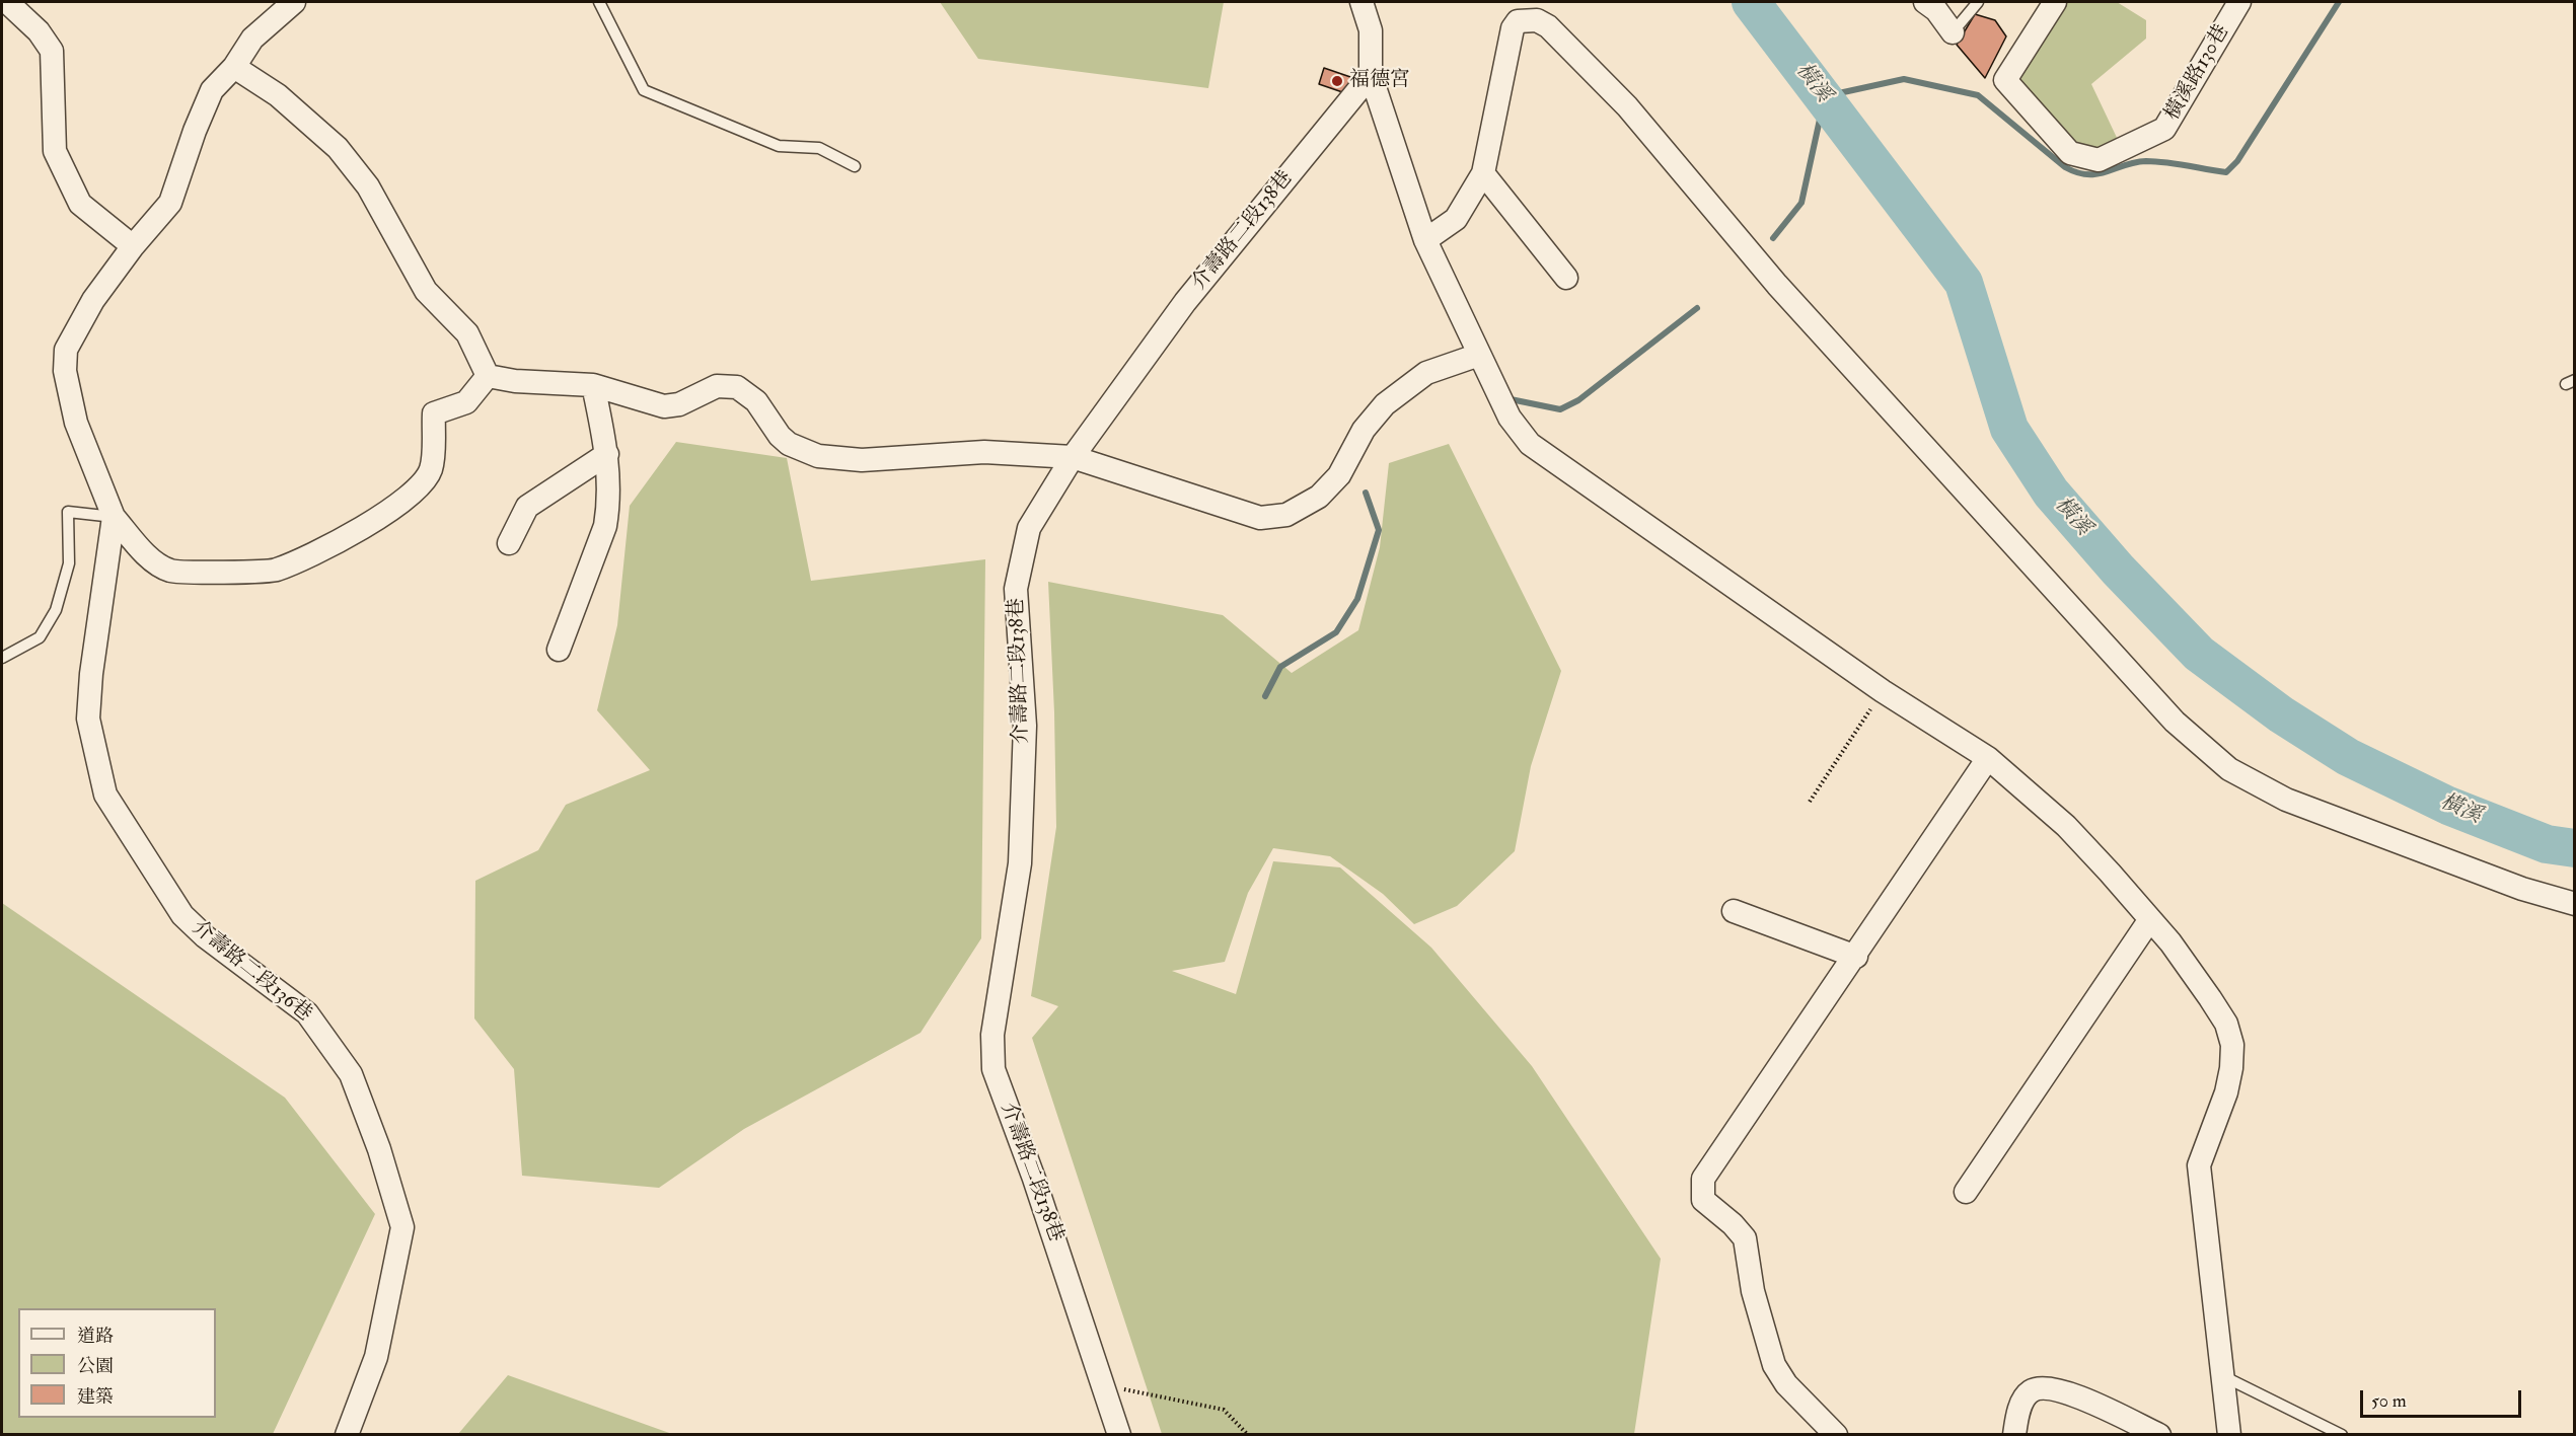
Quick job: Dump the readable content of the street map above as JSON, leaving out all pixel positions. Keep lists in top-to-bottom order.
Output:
{
  "streets": {
    "street": ["橫溪路130巷", "介壽路二段138巷", "介壽路二段136巷"]
  },
  "water": ["橫溪"],
  "places": ["福德宮"],
  "legend": ["道路", "公園", "建築"],
  "scale_bar": "50 m"
}
